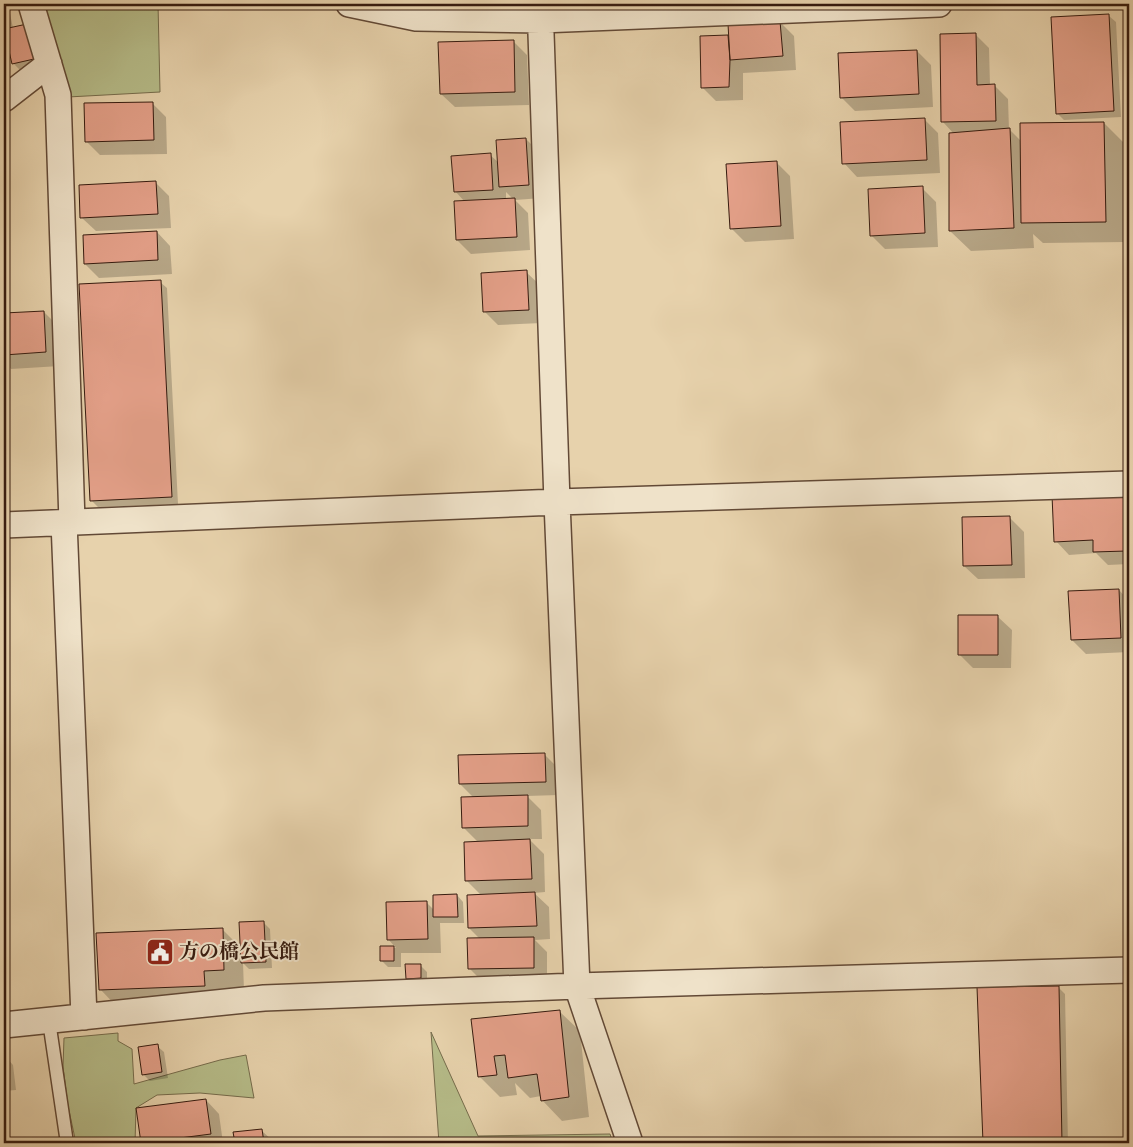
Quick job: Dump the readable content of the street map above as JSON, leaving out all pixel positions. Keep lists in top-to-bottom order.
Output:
{
  "places": {
    "public building": ["方の橋公民館"]
  }
}
